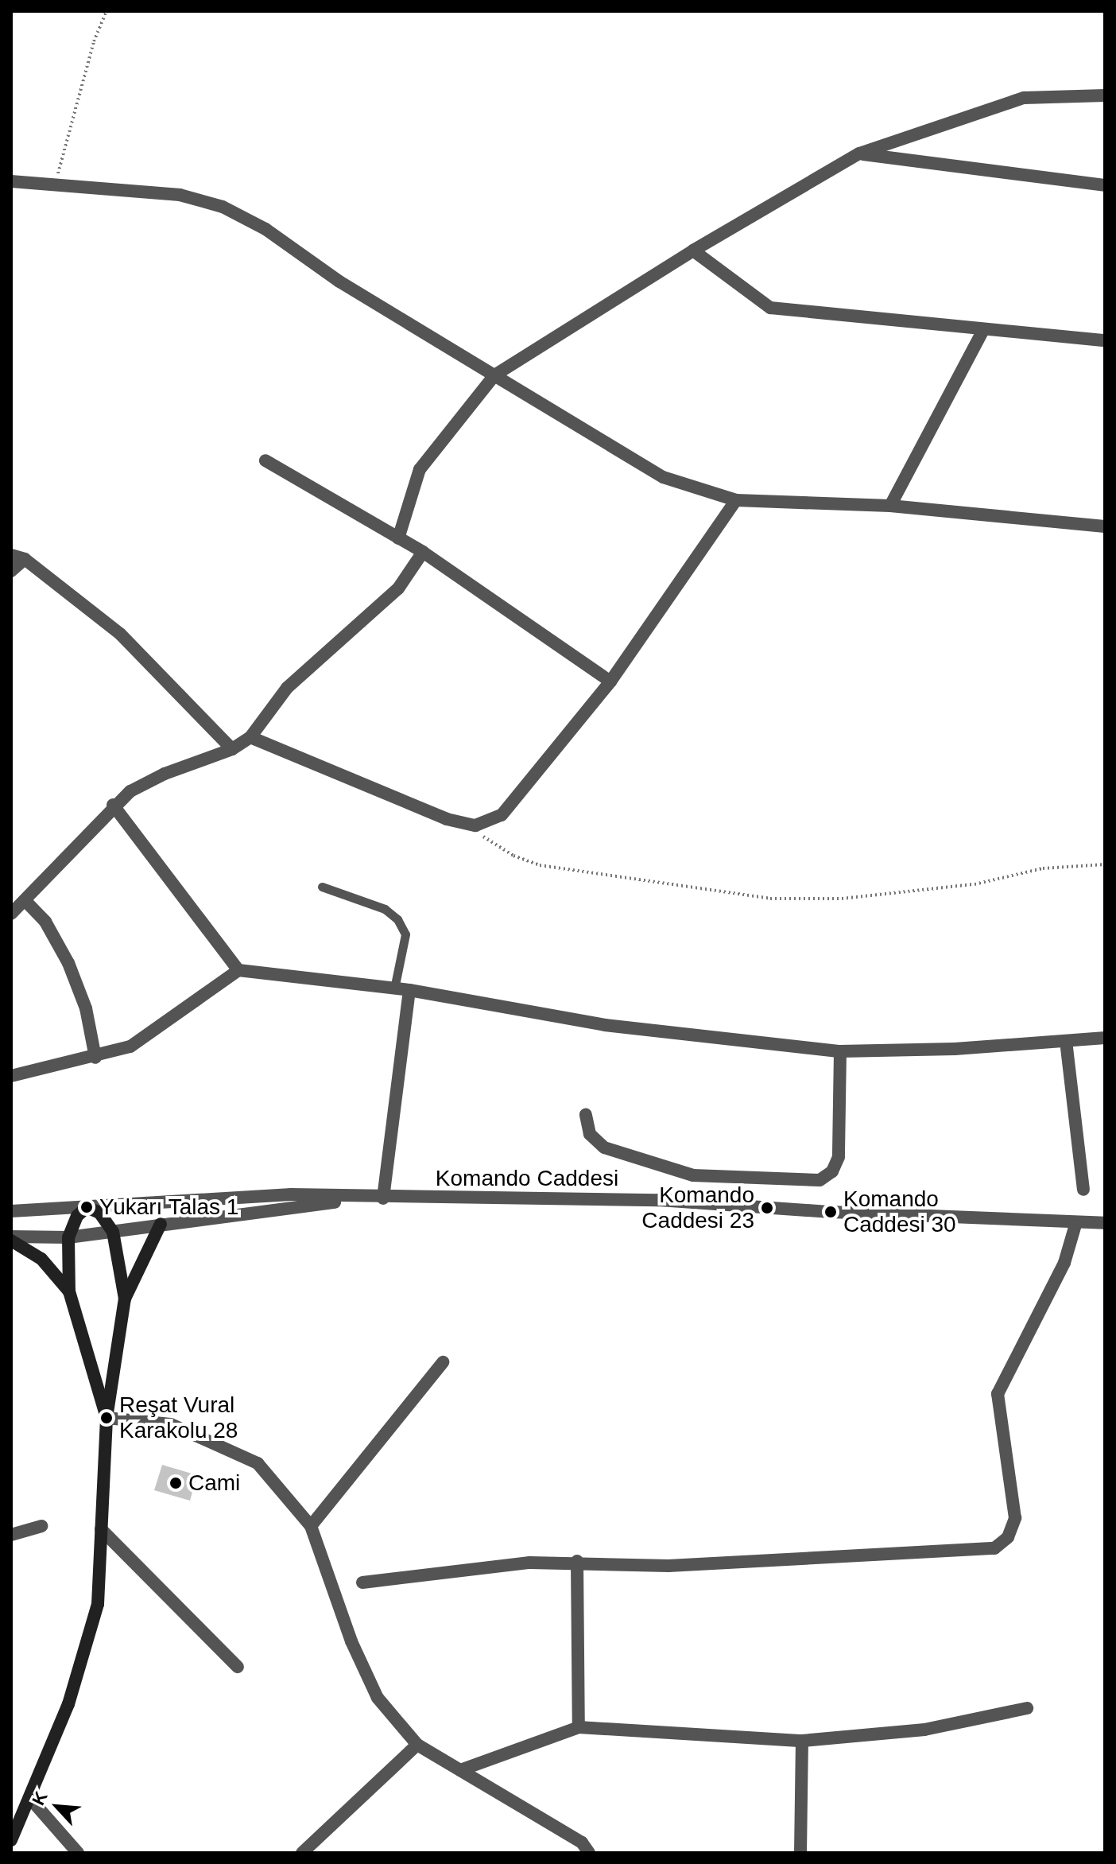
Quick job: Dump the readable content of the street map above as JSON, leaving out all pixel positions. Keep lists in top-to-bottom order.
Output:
{
  "streets": {
    "street": ["Komando Caddesi"]
  },
  "places": [
    "Yukarı Talas 1",
    "Komando Caddesi 23",
    "Komando Caddesi 30",
    "Reşat Vural Karakolu 28",
    "Cami"
  ],
  "north": "top left"
}
